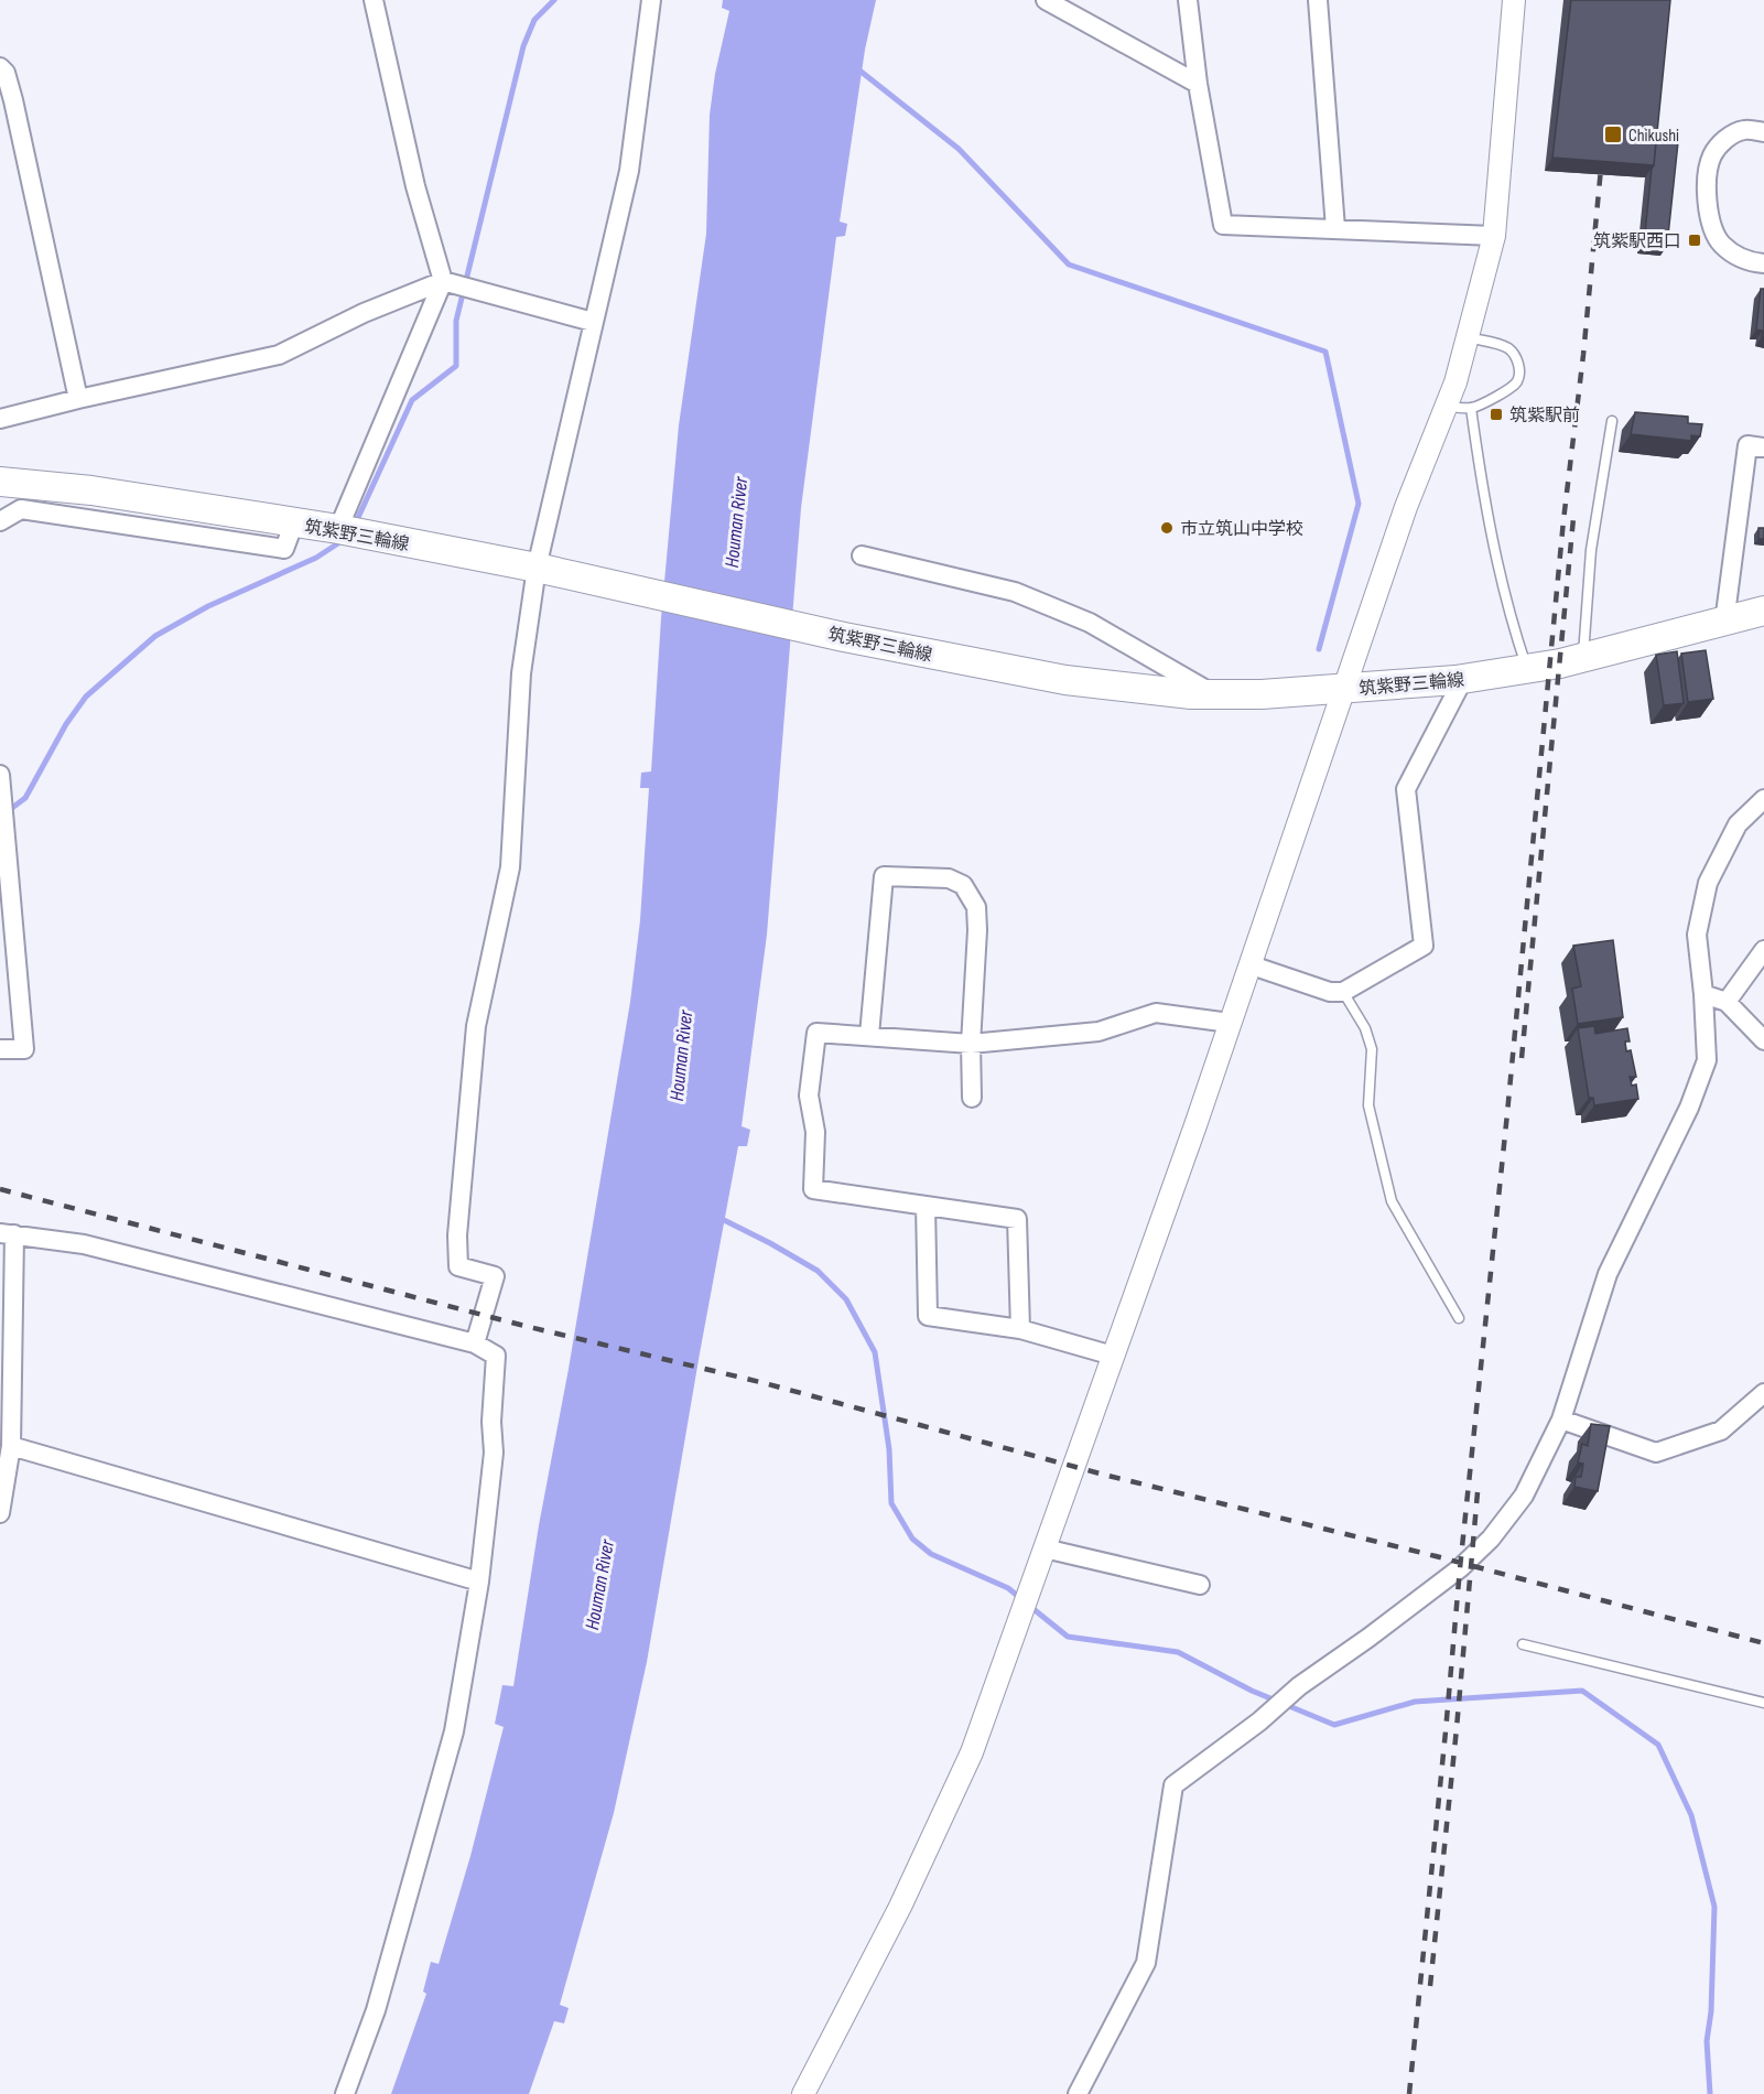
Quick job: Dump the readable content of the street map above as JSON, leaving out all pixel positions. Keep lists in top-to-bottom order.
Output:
{
  "streets": {
    "main road": ["筑紫野三輪線"]
  },
  "water": ["Houman River"],
  "places": {
    "transit": ["Chikushi", "筑紫駅西口", "筑紫駅前"],
    "other": ["市立筑山中学校"]
  }
}
